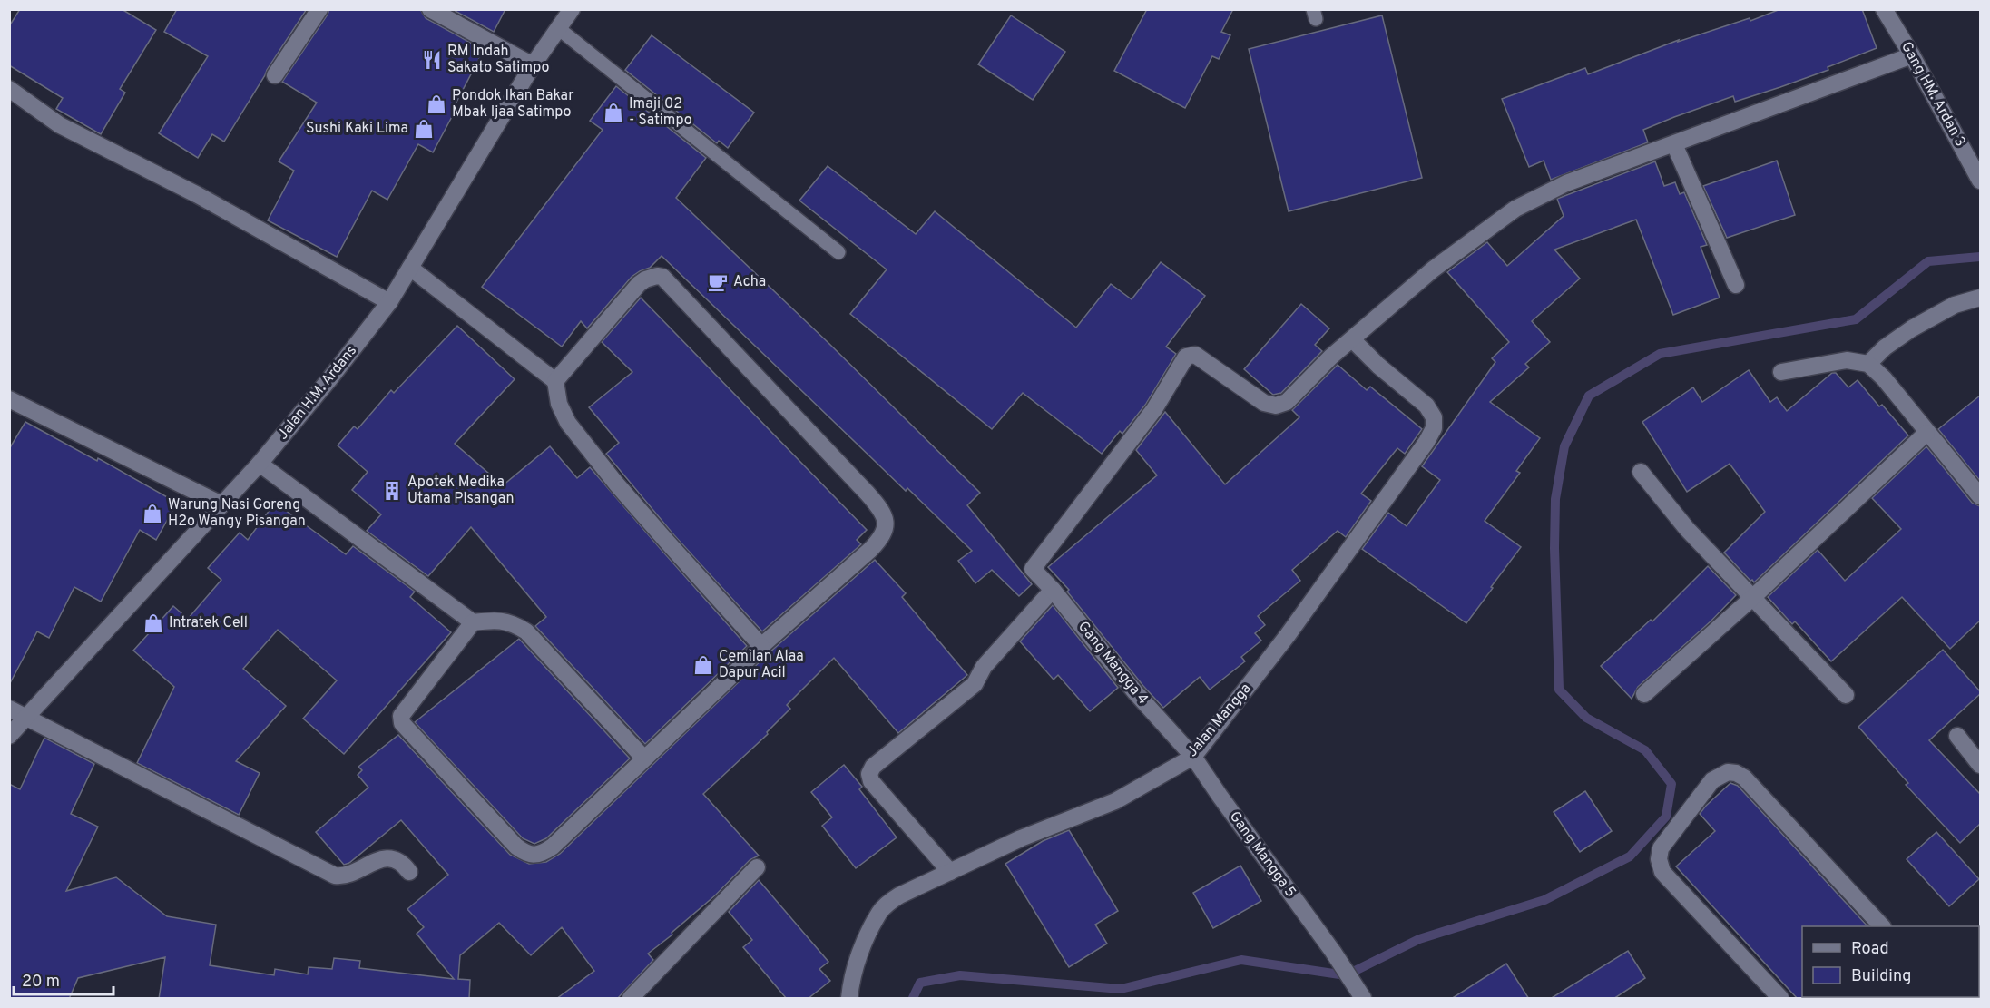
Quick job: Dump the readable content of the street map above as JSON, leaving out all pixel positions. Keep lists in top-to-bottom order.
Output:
{
  "streets": {
    "street": [
      "Gang HM. Ardan 3",
      "Jalan H.M. Ardans",
      "Gang Mangga 4",
      "Jalan Mangga",
      "Gang Mangga 5"
    ]
  },
  "crossings": [
    ["Gang Mangga 4", "Jalan Mangga"],
    ["Gang Mangga 4", "Gang Mangga 5"],
    ["Jalan Mangga", "Gang Mangga 5"]
  ],
  "places": {
    "restaurant": ["RM Indah Sakato Satimpo"],
    "shop": [
      "Pondok Ikan Bakar Mbak Ijaa Satimpo",
      "Imaji 02 - Satimpo",
      "Sushi Kaki Lima",
      "Warung Nasi Goreng H2o Wangy Pisangan",
      "Intratek Cell",
      "Cemilan Alaa Dapur Acil"
    ],
    "cafe": ["Acha"],
    "building": ["Apotek Medika Utama Pisangan"]
  },
  "legend": ["Road", "Building"],
  "scale_bar": "20 m"
}
